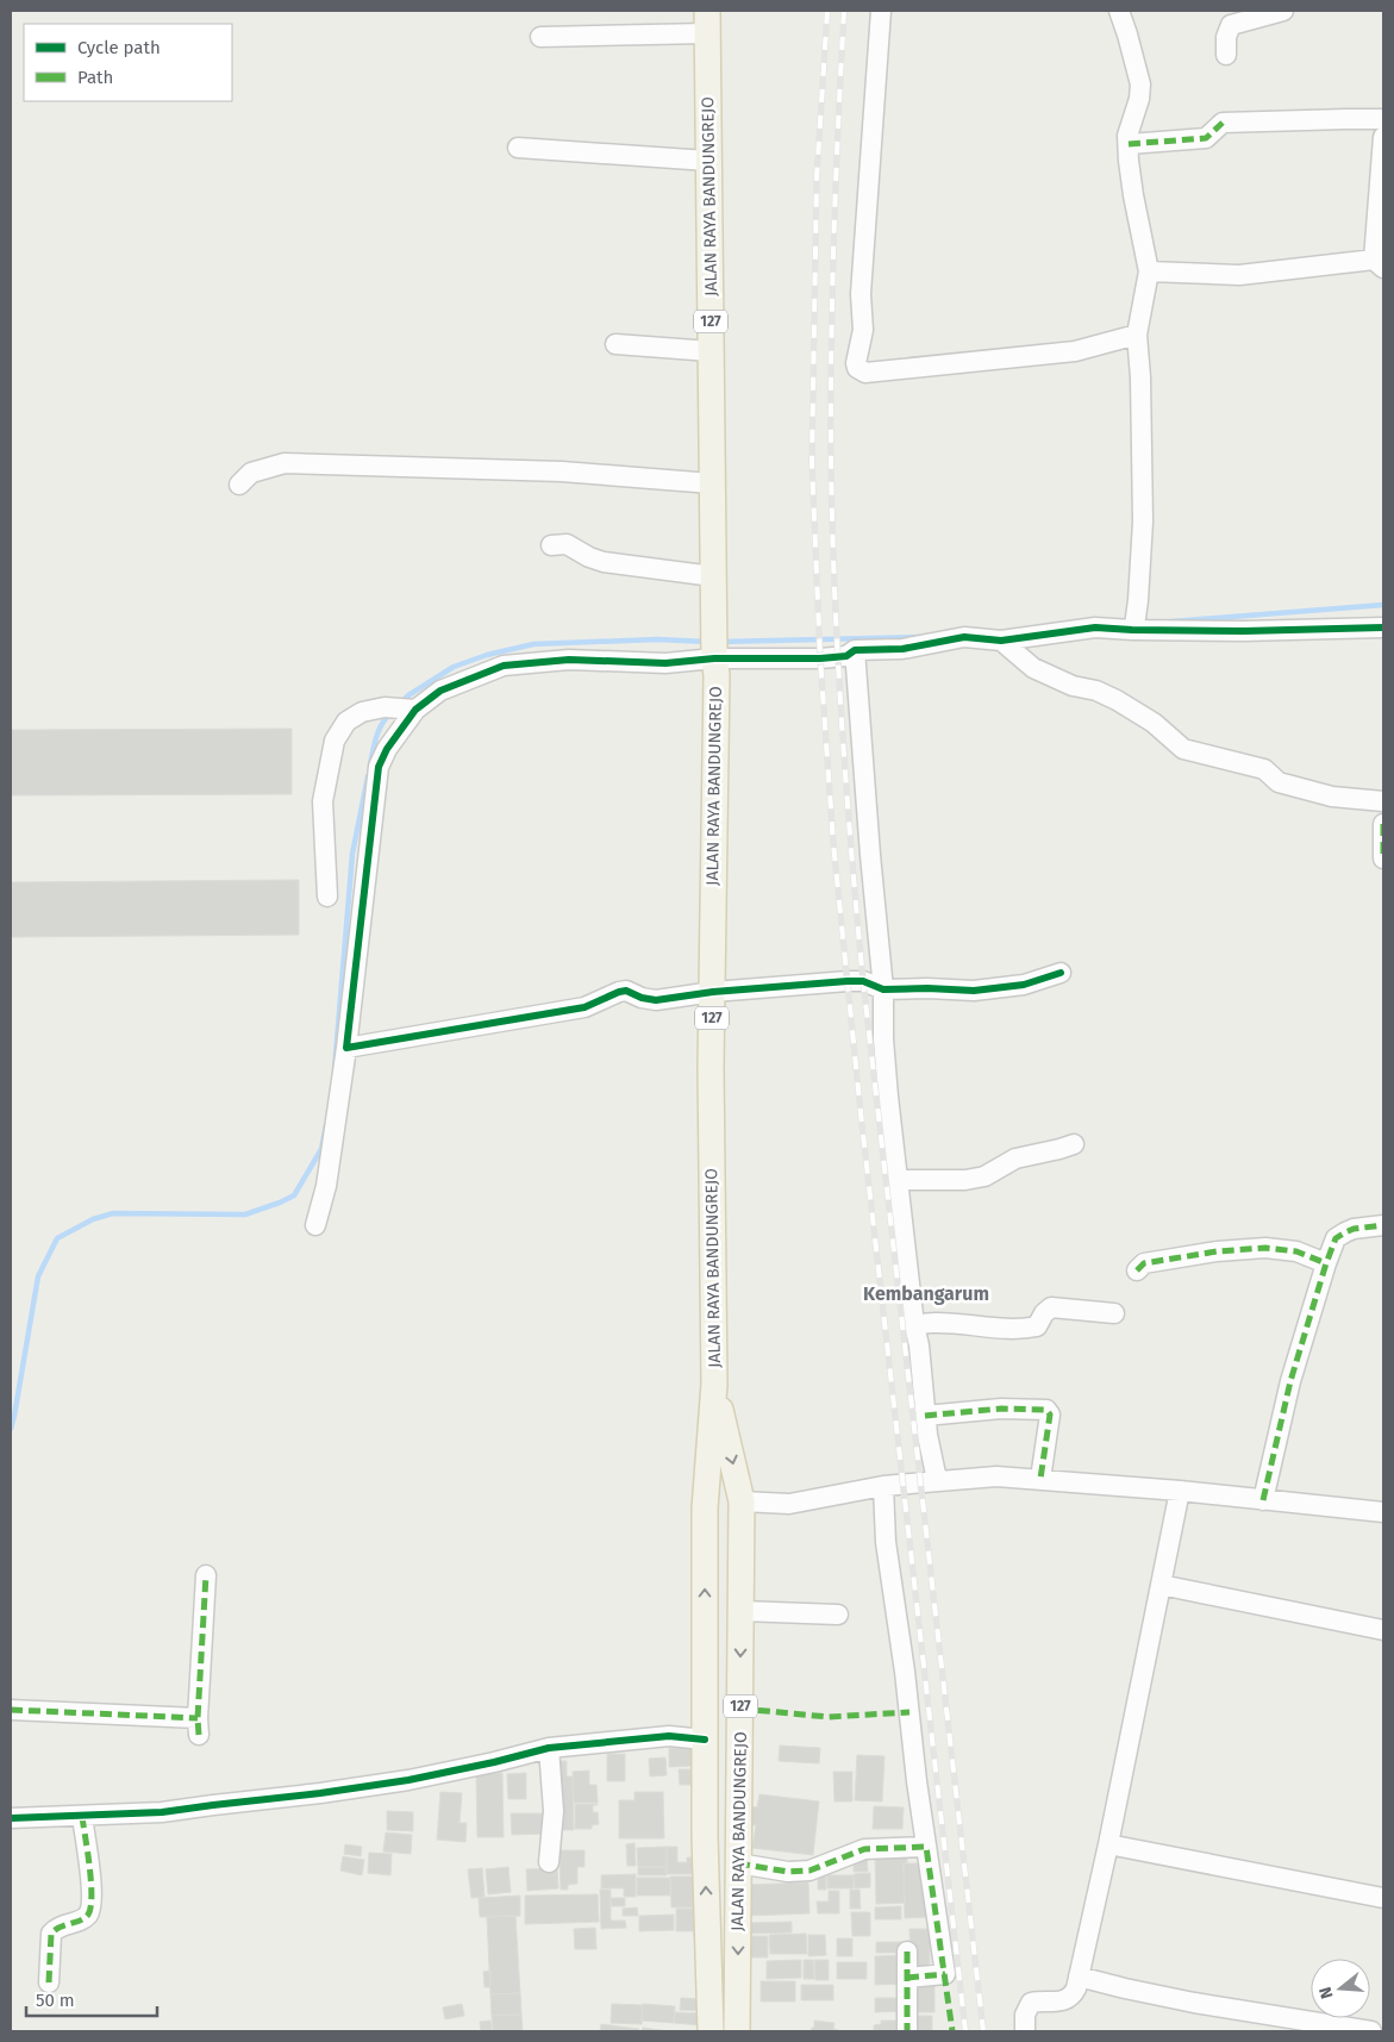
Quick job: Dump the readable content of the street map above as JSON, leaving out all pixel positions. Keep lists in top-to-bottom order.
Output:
{
  "streets": {
    "main road": ["JALAN RAYA BANDUNGREJO", "127"]
  },
  "districts": ["Kembangarum"],
  "legend": ["Cycle path", "Path"],
  "scale_bar": "50 m",
  "north": "left"
}
